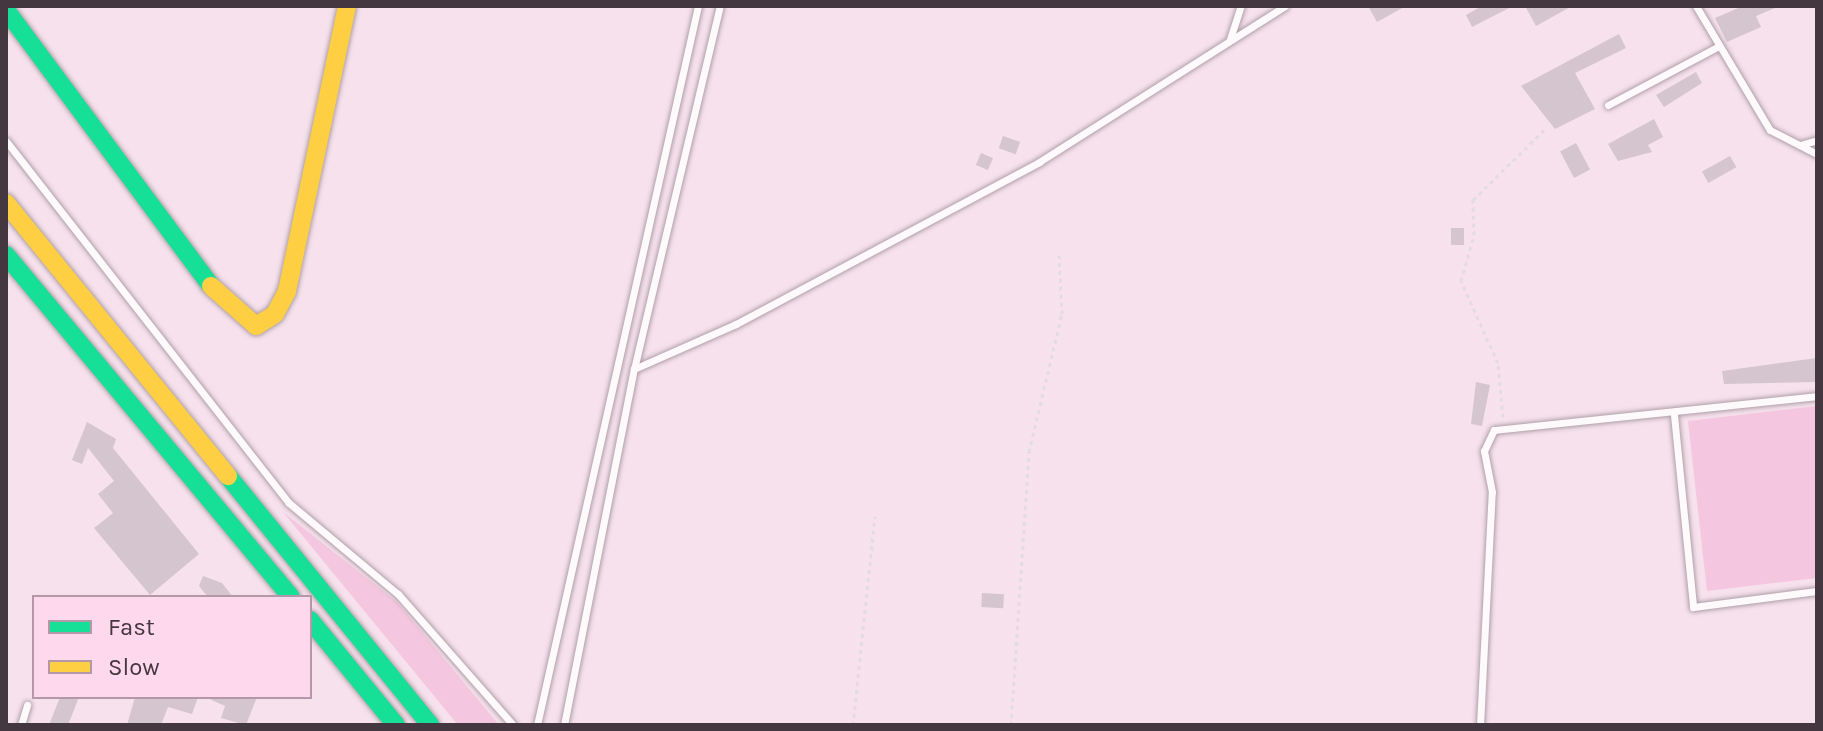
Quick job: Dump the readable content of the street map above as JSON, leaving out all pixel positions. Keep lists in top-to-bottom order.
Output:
{
  "legend": ["Fast", "Slow"]
}
